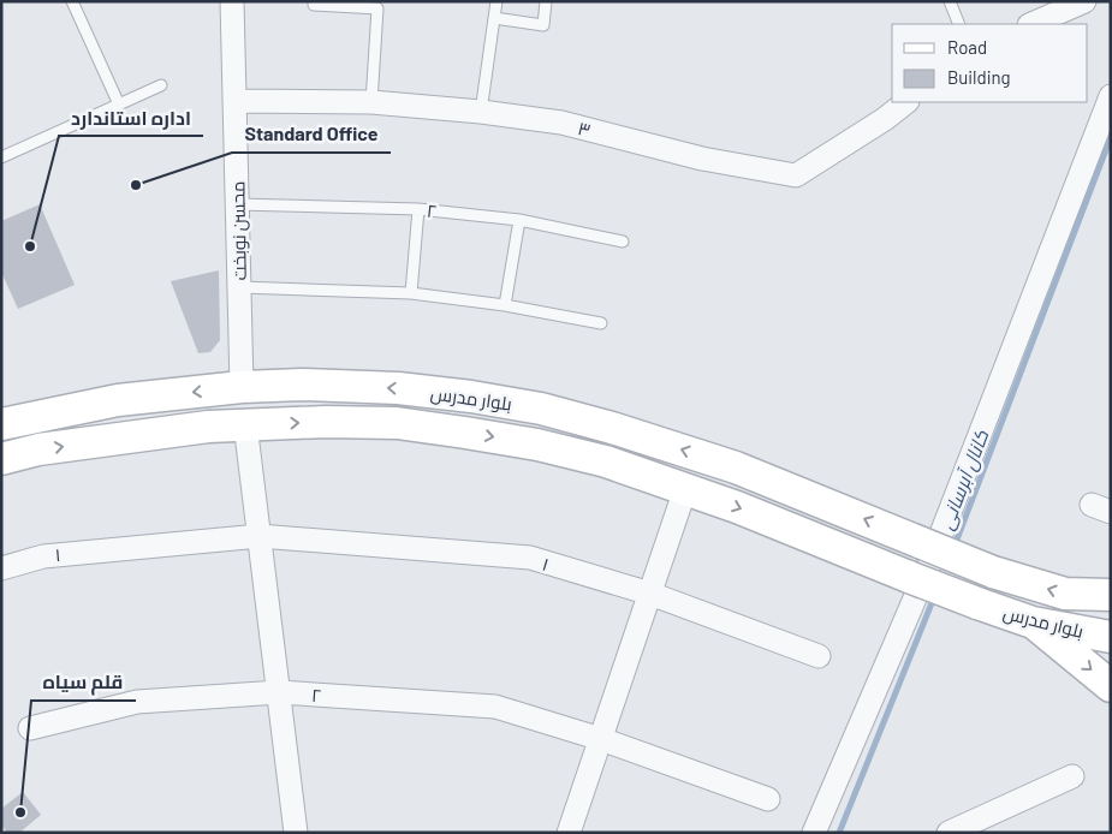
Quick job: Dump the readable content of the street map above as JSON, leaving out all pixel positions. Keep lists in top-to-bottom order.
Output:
{
  "streets": {
    "street": [
      "۳",
      "۲",
      "محسن نوبخت",
      "بلوار مدرس",
      "۱"
    ]
  },
  "crossings": [
    ["۳", "محسن نوبخت"],
    ["۲", "محسن نوبخت"],
    ["محسن نوبخت", "بلوار مدرس"]
  ],
  "water": ["کانال آبرسانی"],
  "places": ["Standard Office", "اداره استاندارد", "قلم سیاه"],
  "legend": ["Road", "Building"]
}
